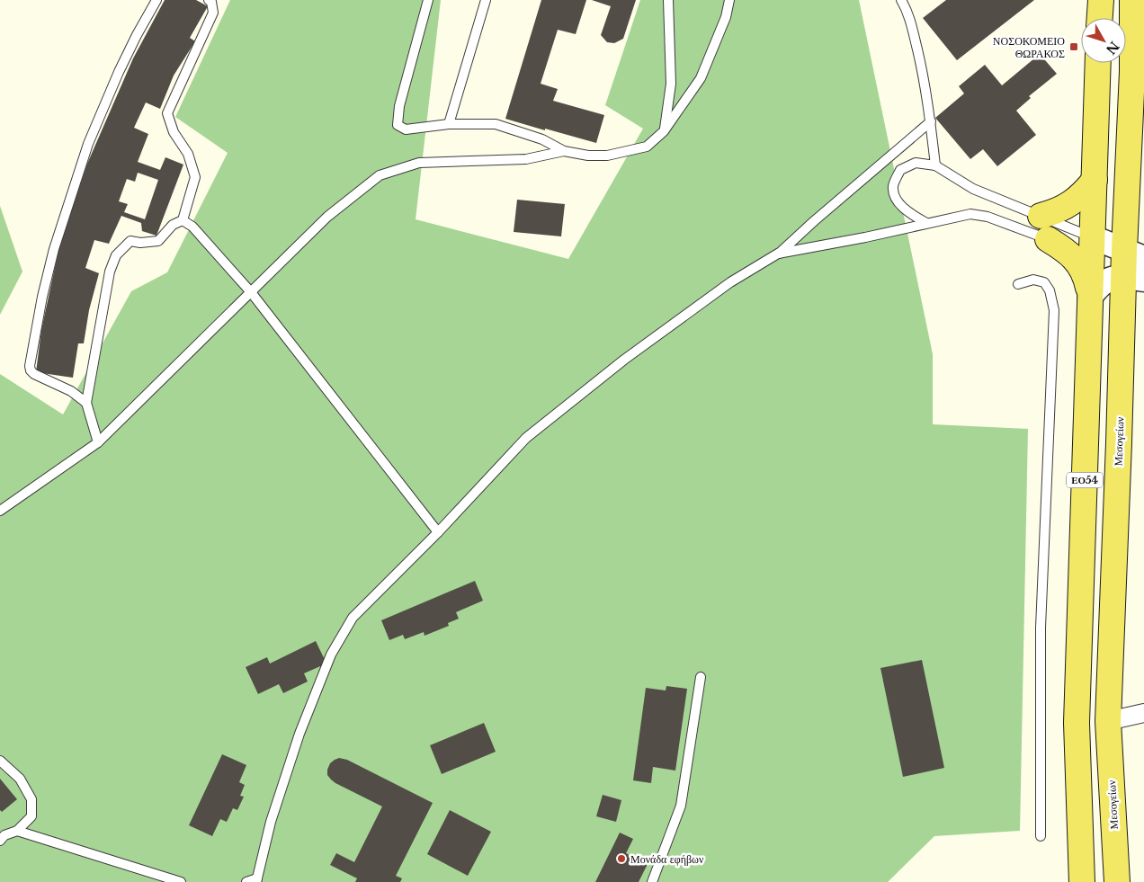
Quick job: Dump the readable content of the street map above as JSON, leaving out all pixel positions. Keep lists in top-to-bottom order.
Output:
{
  "streets": {
    "main road": ["Μεσογείων", "ΕΟ54"]
  },
  "places": {
    "transit": ["ΝΟΣΟΚΟΜΕΙΟ ΘΩΡΑΚΟΣ"],
    "other": ["Μονάδα εφήβων"]
  },
  "north": "bottom right"
}
